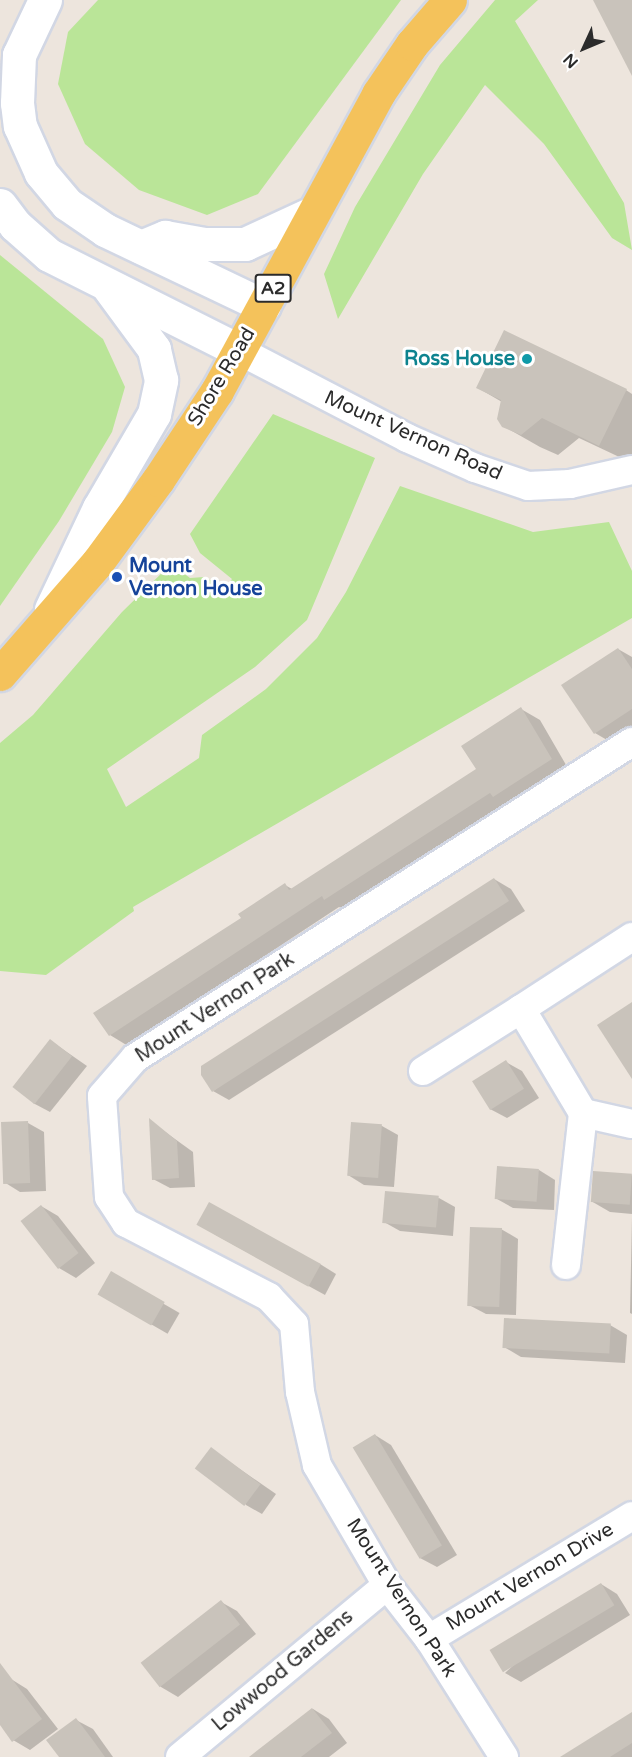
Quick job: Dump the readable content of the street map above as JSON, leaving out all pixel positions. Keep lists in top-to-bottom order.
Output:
{
  "streets": {
    "main road": ["A2", "Shore Road"],
    "street": [
      "Mount Vernon Road",
      "Mount Vernon Park",
      "Mount Vernon Drive",
      "Lowwood Gardens"
    ]
  },
  "crossings": [
    ["Shore Road", "Mount Vernon Road"],
    ["Mount Vernon Park", "Mount Vernon Drive"],
    ["Mount Vernon Park", "Lowwood Gardens"]
  ],
  "places": ["Ross House", "Mount Vernon House"],
  "north": "bottom left"
}
